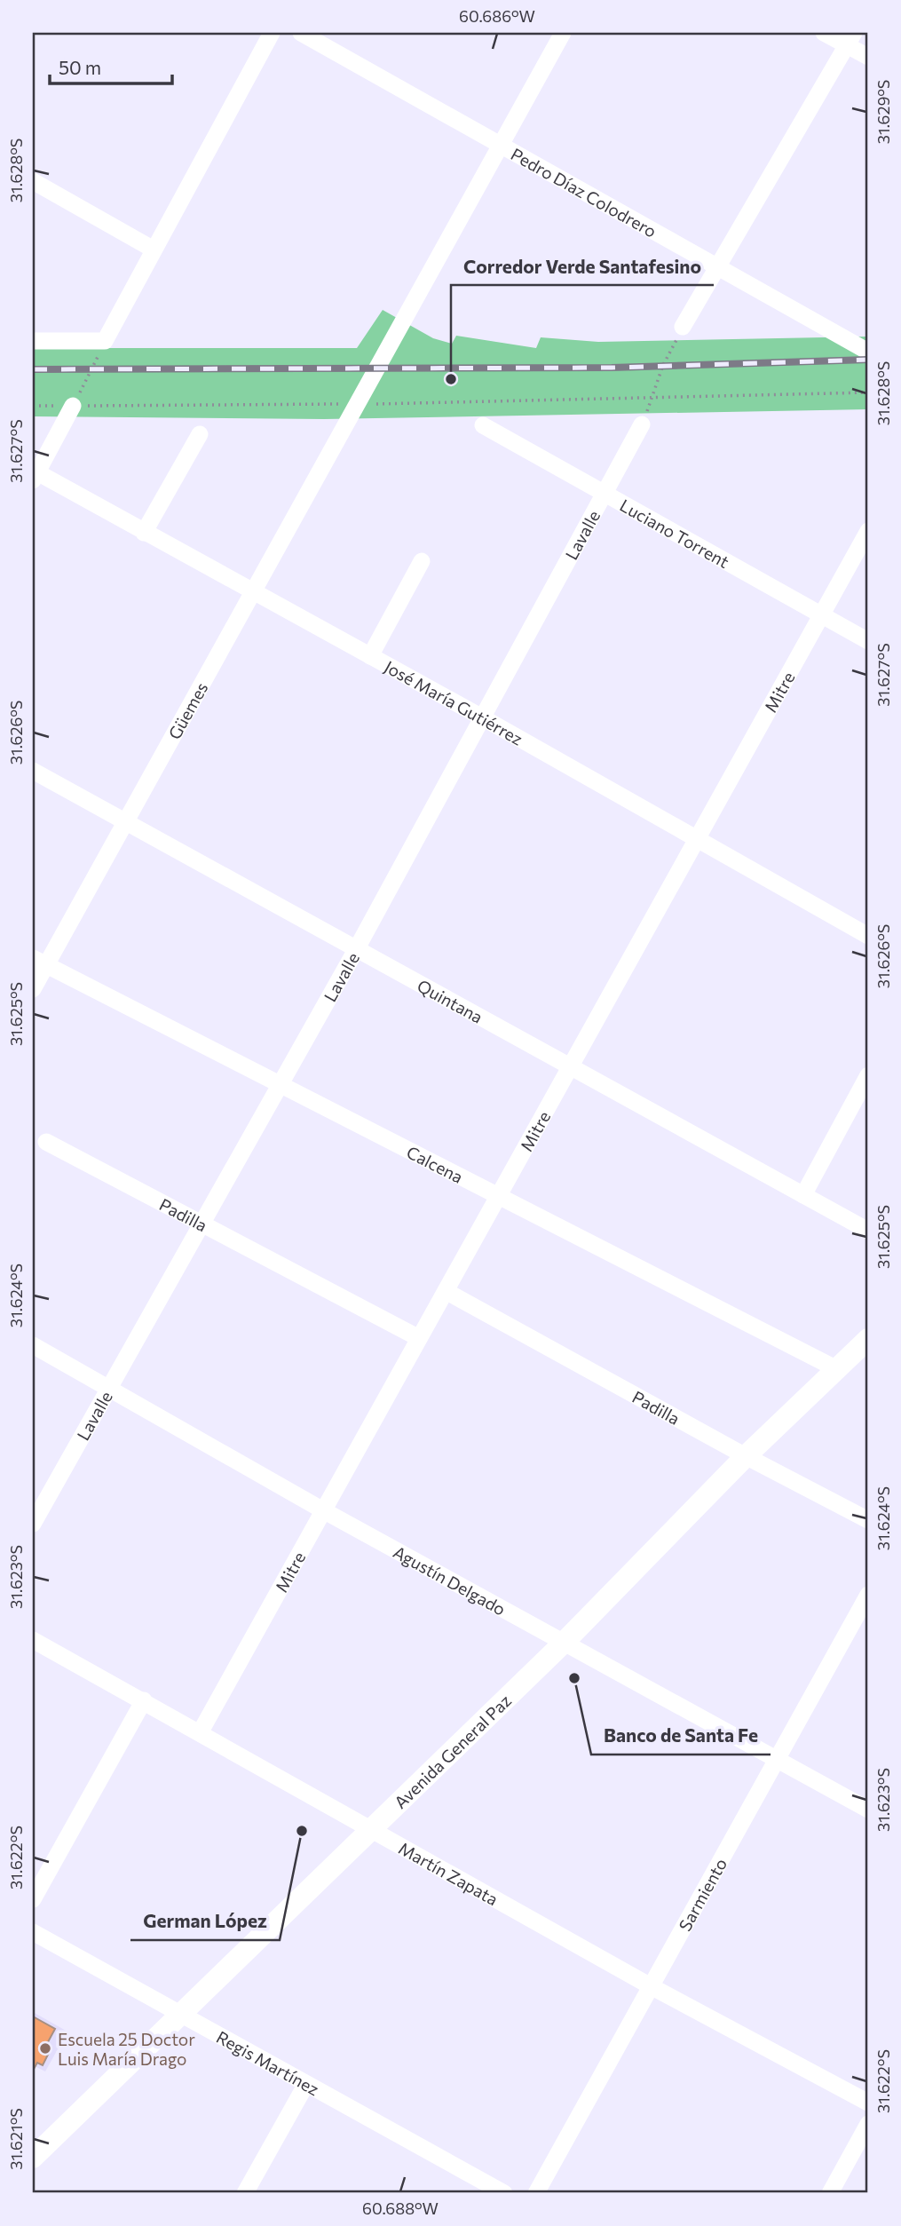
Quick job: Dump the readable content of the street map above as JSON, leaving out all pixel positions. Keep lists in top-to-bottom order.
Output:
{
  "streets": {
    "main road": ["Avenida General Paz"],
    "street": [
      "Pedro Díaz Colodrero",
      "Luciano Torrent",
      "Lavalle",
      "Mitre",
      "José María Gutiérrez",
      "Güemes",
      "Quintana",
      "Calcena",
      "Padilla",
      "Agustín Delgado",
      "Martín Zapata",
      "Sarmiento",
      "Regis Martínez"
    ]
  },
  "crossings": [
    ["Pedro Díaz Colodrero", "Güemes"],
    ["Luciano Torrent", "Lavalle"],
    ["Luciano Torrent", "Mitre"],
    ["Lavalle", "José María Gutiérrez"],
    ["Lavalle", "Quintana"],
    ["Lavalle", "Calcena"],
    ["Lavalle", "Padilla"],
    ["Lavalle", "Agustín Delgado"],
    ["Mitre", "José María Gutiérrez"],
    ["Mitre", "Quintana"],
    ["Mitre", "Calcena"],
    ["Mitre", "Padilla"],
    ["Mitre", "Agustín Delgado"],
    ["Mitre", "Martín Zapata"],
    ["José María Gutiérrez", "Güemes"],
    ["Güemes", "Quintana"],
    ["Güemes", "Calcena"],
    ["Calcena", "Avenida General Paz"],
    ["Padilla", "Avenida General Paz"],
    ["Agustín Delgado", "Avenida General Paz"],
    ["Agustín Delgado", "Sarmiento"],
    ["Avenida General Paz", "Martín Zapata"],
    ["Avenida General Paz", "Regis Martínez"],
    ["Martín Zapata", "Sarmiento"]
  ],
  "places": [
    "Corredor Verde Santafesino",
    "Banco de Santa Fe",
    "German López",
    "Escuela 25 Doctor Luis María Drago"
  ],
  "scale_bar": "50 m",
  "coordinates": [
    "60.686°W",
    "31.629°S",
    "31.628°S",
    "31.627°S",
    "31.626°S",
    "31.625°S",
    "31.624°S",
    "31.623°S",
    "31.622°S",
    "31.621°S",
    "60.688°W"
  ]
}
